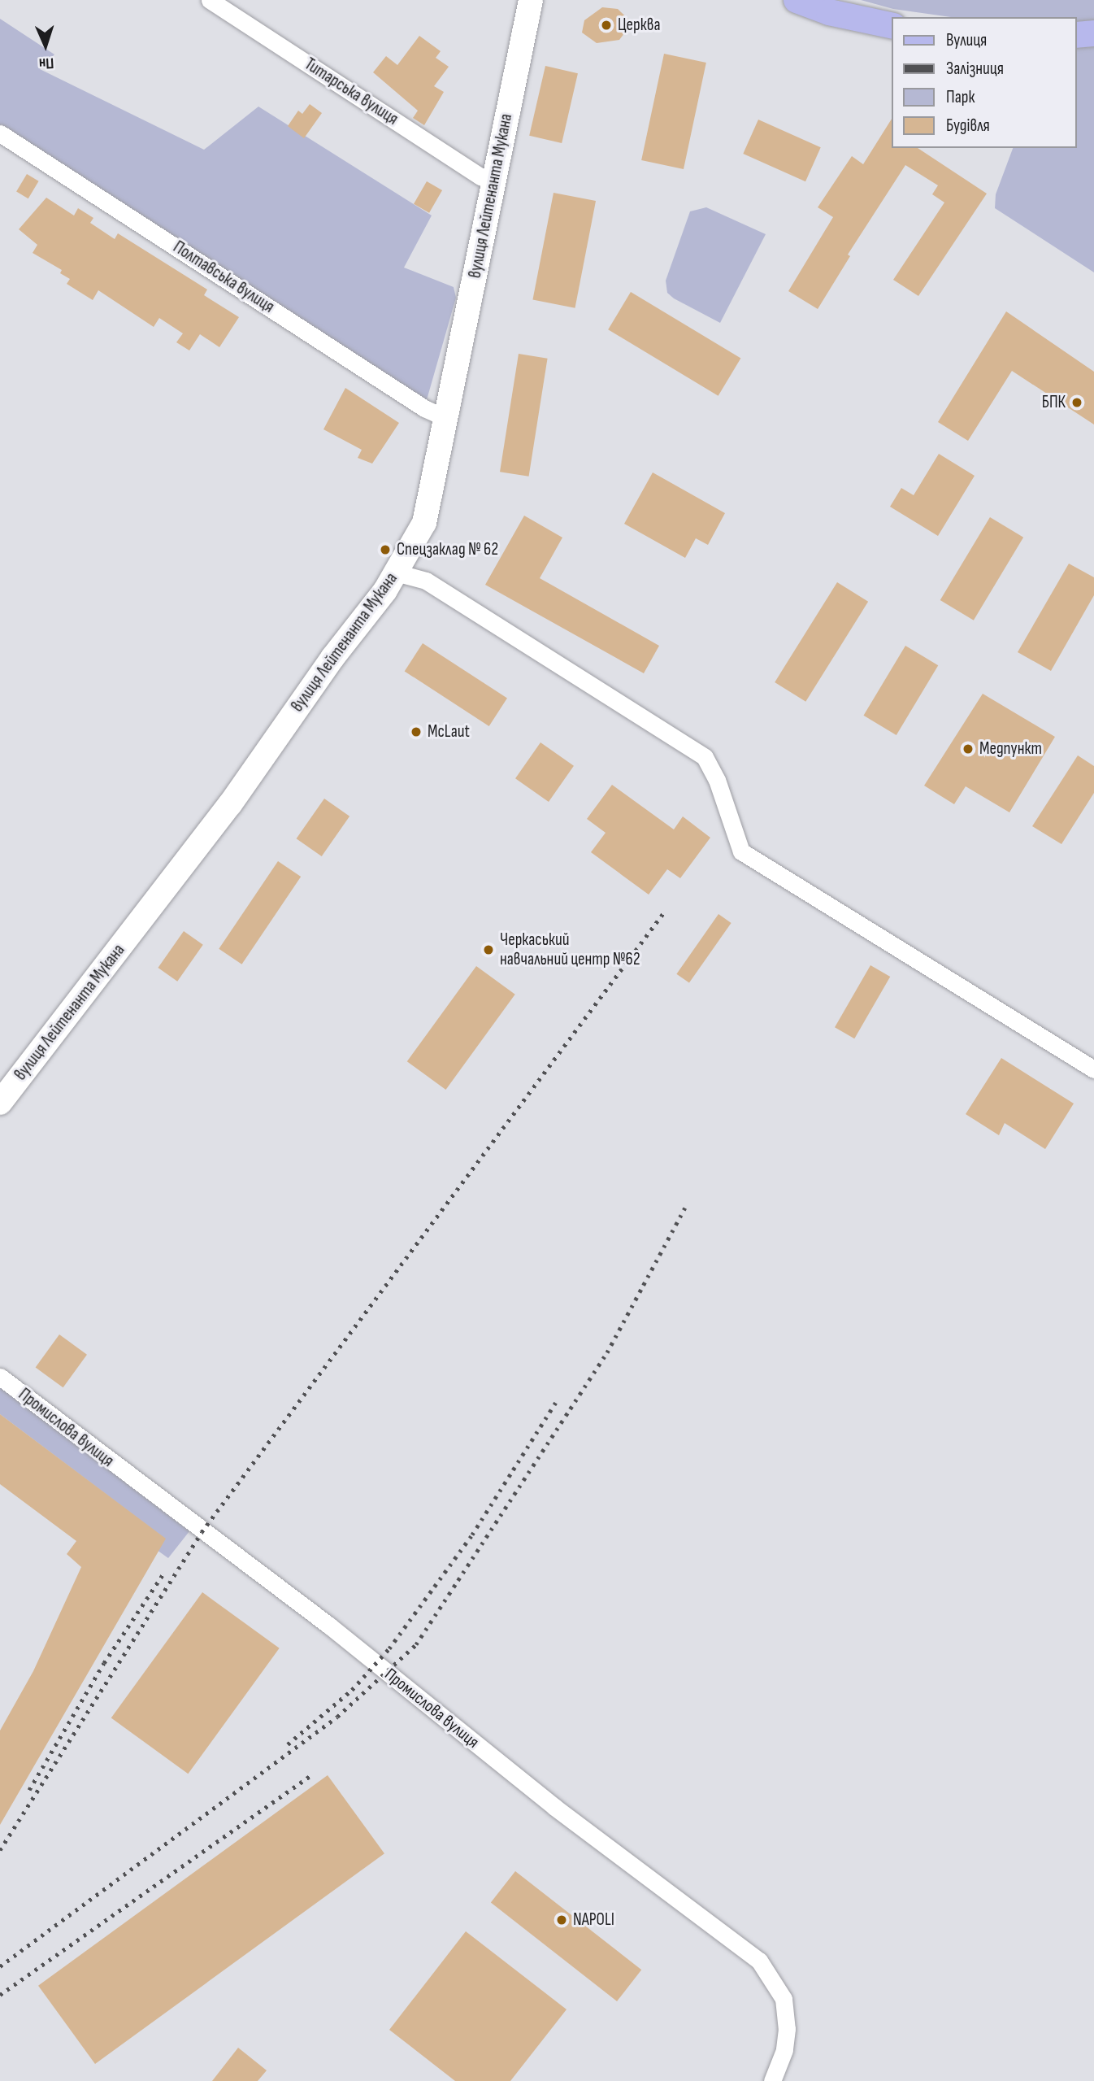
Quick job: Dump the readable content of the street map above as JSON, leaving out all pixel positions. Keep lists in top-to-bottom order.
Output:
{
  "streets": {
    "main road": ["вулиця Лейтенанта Мукана"],
    "street": ["Титарська вулиця", "Полтавська вулиця", "Промислова вулиця"]
  },
  "crossings": [
    ["Титарська вулиця", "вулиця Лейтенанта Мукана"],
    ["вулиця Лейтенанта Мукана", "Полтавська вулиця"]
  ],
  "places": [
    "Церква",
    "БПК",
    "Спецзаклад № 62",
    "McLaut",
    "Медпункт",
    "Черкаський навчальний центр №62",
    "NAPOLI"
  ],
  "legend": [
    "Вулиця",
    "Залізниця",
    "Парк",
    "Будівля"
  ],
  "north": "bottom"
}
